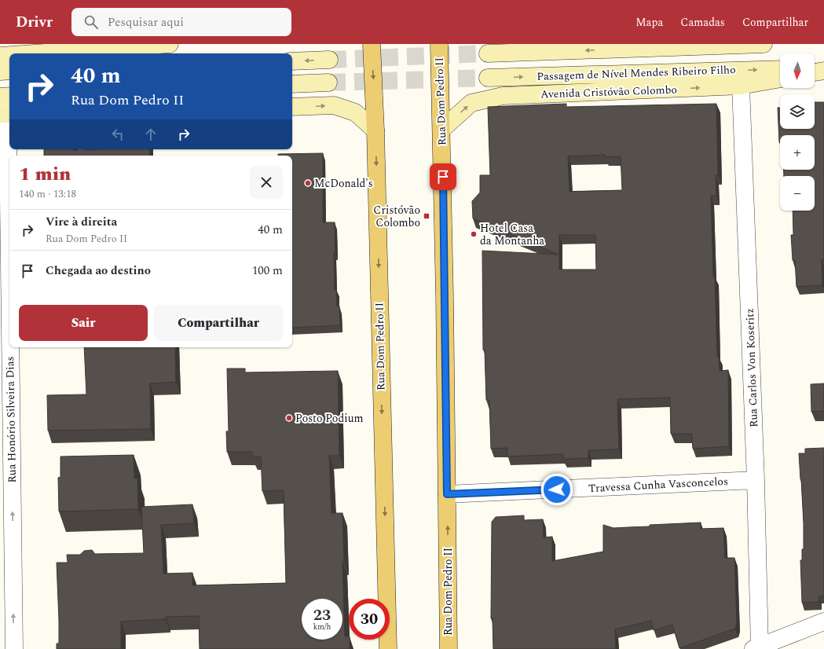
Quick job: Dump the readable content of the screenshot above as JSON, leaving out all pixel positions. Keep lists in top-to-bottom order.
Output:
{
  "streets": {
    "main road": ["Passagem de Nível Mendes Ribeiro Filho", "Avenida Cristóvão Colombo", "Rua Dom Pedro II"],
    "street": ["Rua Carlos Von Koseritz", "Rua Honório Silveira Dias", "Travessa Cunha Vasconcelos"]
  },
  "crossings": [
    ["Avenida Cristóvão Colombo", "Rua Dom Pedro II"],
    ["Avenida Cristóvão Colombo", "Rua Carlos Von Koseritz"],
    ["Rua Dom Pedro II", "Travessa Cunha Vasconcelos"],
    ["Rua Carlos Von Koseritz", "Travessa Cunha Vasconcelos"]
  ],
  "one_way": ["Rua Honório Silveira Dias"],
  "places": {
    "other": ["McDonald's", "Hotel Casa da Montanha", "Posto Podium"],
    "transit": ["Cristóvão Colombo"]
  },
  "north": "bottom",
  "page": {
    "header": "Drivr",
    "search": "Pesquisar aqui",
    "nav": ["Mapa", "Camadas", "Compartilhar"],
    "map_buttons": ["+", "−"],
    "turn": ["40 m", "Rua Dom Pedro II"],
    "heading": ["1 min", "140 m · 13:18"],
    "list": [
      {
        "name": "Vire à direita",
        "note": "Rua Dom Pedro II",
        "value": "40 m"
      },
      {
        "name": "Chegada ao destino",
        "value": "100 m"
      }
    ],
    "buttons": ["Sair", "Compartilhar"],
    "speed": "23 km/h",
    "limit": "30"
  }
}
